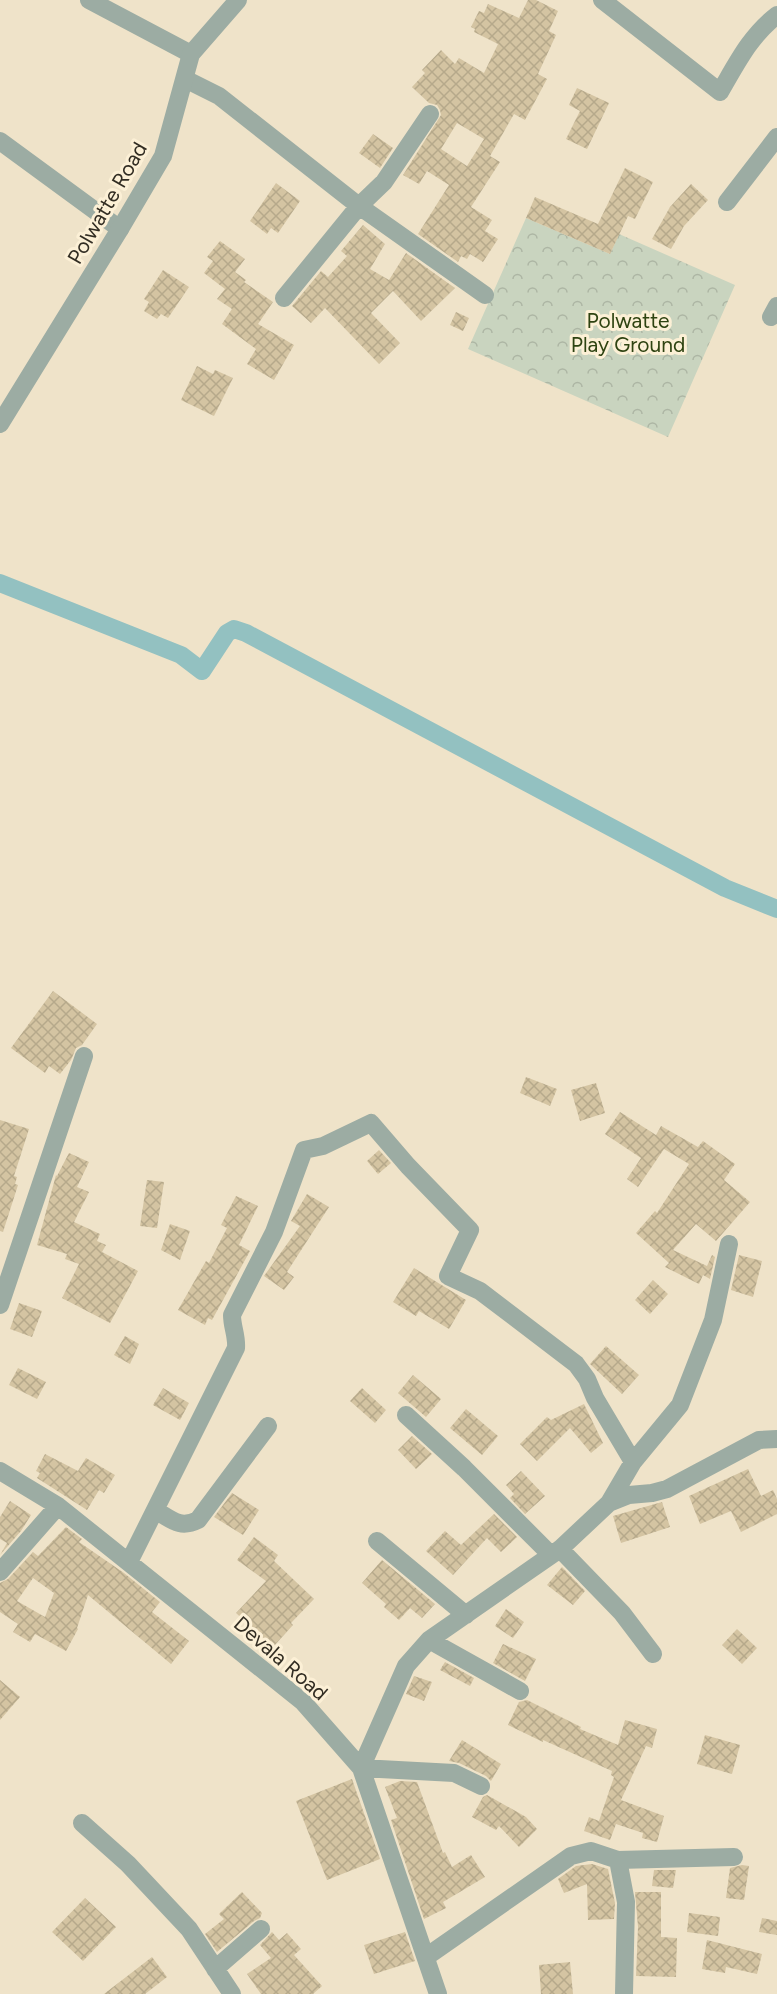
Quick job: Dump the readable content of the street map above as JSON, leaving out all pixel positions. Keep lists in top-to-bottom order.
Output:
{
  "streets": {
    "street": ["Polwatte Road", "Devala Road"]
  },
  "parks": ["Polwatte Play Ground"]
}
